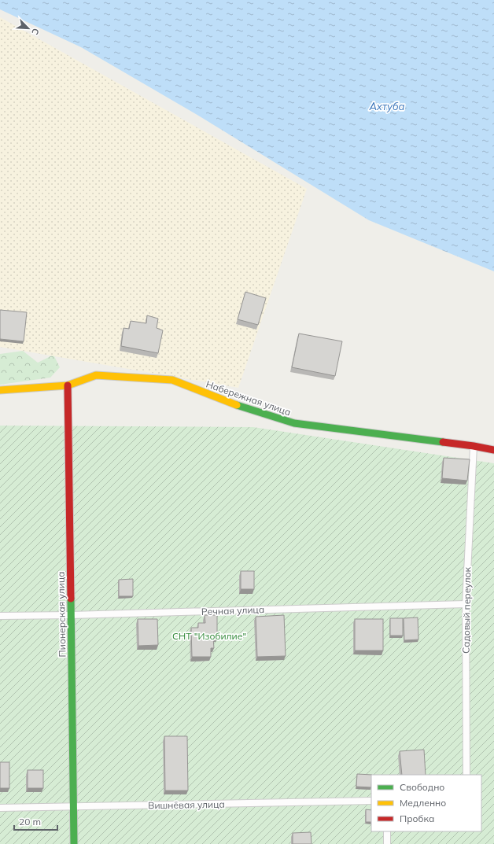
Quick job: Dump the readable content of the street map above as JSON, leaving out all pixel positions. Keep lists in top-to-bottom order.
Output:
{
  "streets": {
    "street": ["Набережная улица", "Пионерская улица"],
    "lane": ["Речная улица", "Садовый переулок", "Вишнёвая улица"]
  },
  "crossings": [
    ["Набережная улица", "Садовый переулок"],
    ["Набережная улица", "Пионерская улица"],
    ["Речная улица", "Садовый переулок"],
    ["Речная улица", "Пионерская улица"],
    ["Пионерская улица", "Вишнёвая улица"]
  ],
  "water": ["Ахтуба"],
  "parks": ["СНТ \"Изобилие\""],
  "legend": ["Свободно", "Медленно", "Пробка"],
  "scale_bar": "20 m",
  "north": "bottom right"
}
